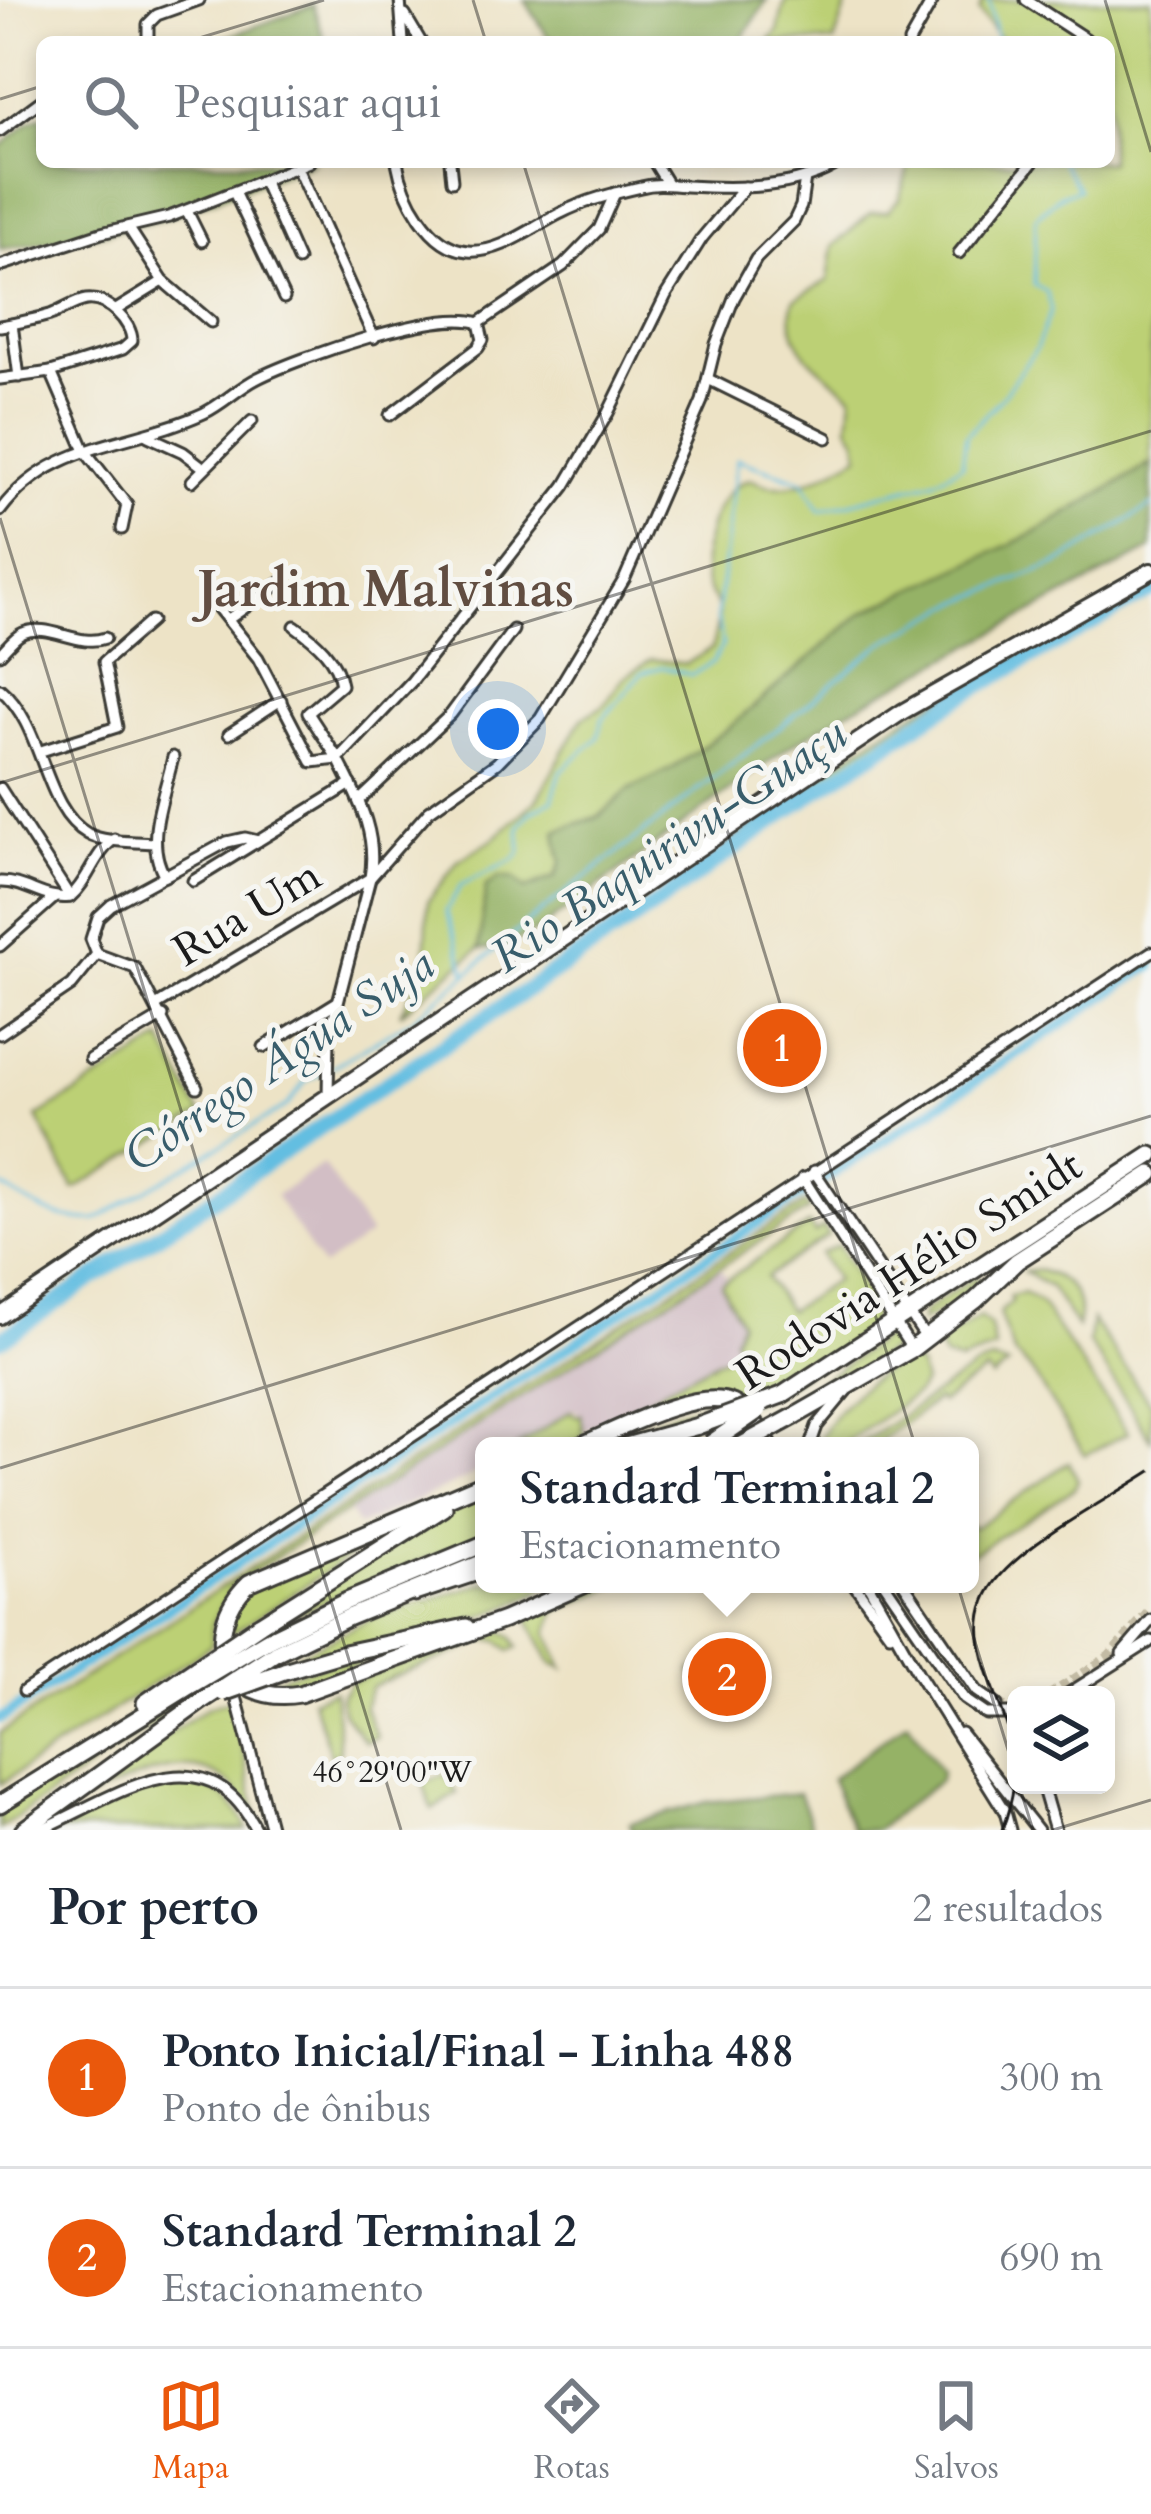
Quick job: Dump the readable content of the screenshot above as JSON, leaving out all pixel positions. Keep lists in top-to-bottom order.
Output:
{
  "streets": {
    "main road": ["Rodovia Hélio Smidt"],
    "street": ["Rua Um"]
  },
  "districts": ["Jardim Malvinas"],
  "water": ["Rio Baquirivu-Guaçu", "Córrego Água Suja"],
  "page": {
    "search": "Pesquisar aqui",
    "pins": ["1", "2"],
    "popup": ["Standard Terminal 2", "Estacionamento"],
    "heading": ["Por perto", "2 resultados"],
    "list": [
      {
        "mark": "1",
        "name": "Ponto Inicial/Final - Linha 488",
        "note": "Ponto de ônibus",
        "value": "300 m"
      },
      {
        "mark": "2",
        "name": "Standard Terminal 2",
        "note": "Estacionamento",
        "value": "690 m"
      }
    ],
    "nav": ["Mapa", "Rotas", "Salvos"]
  },
  "coordinates": ["46°29'00\"W"]
}
